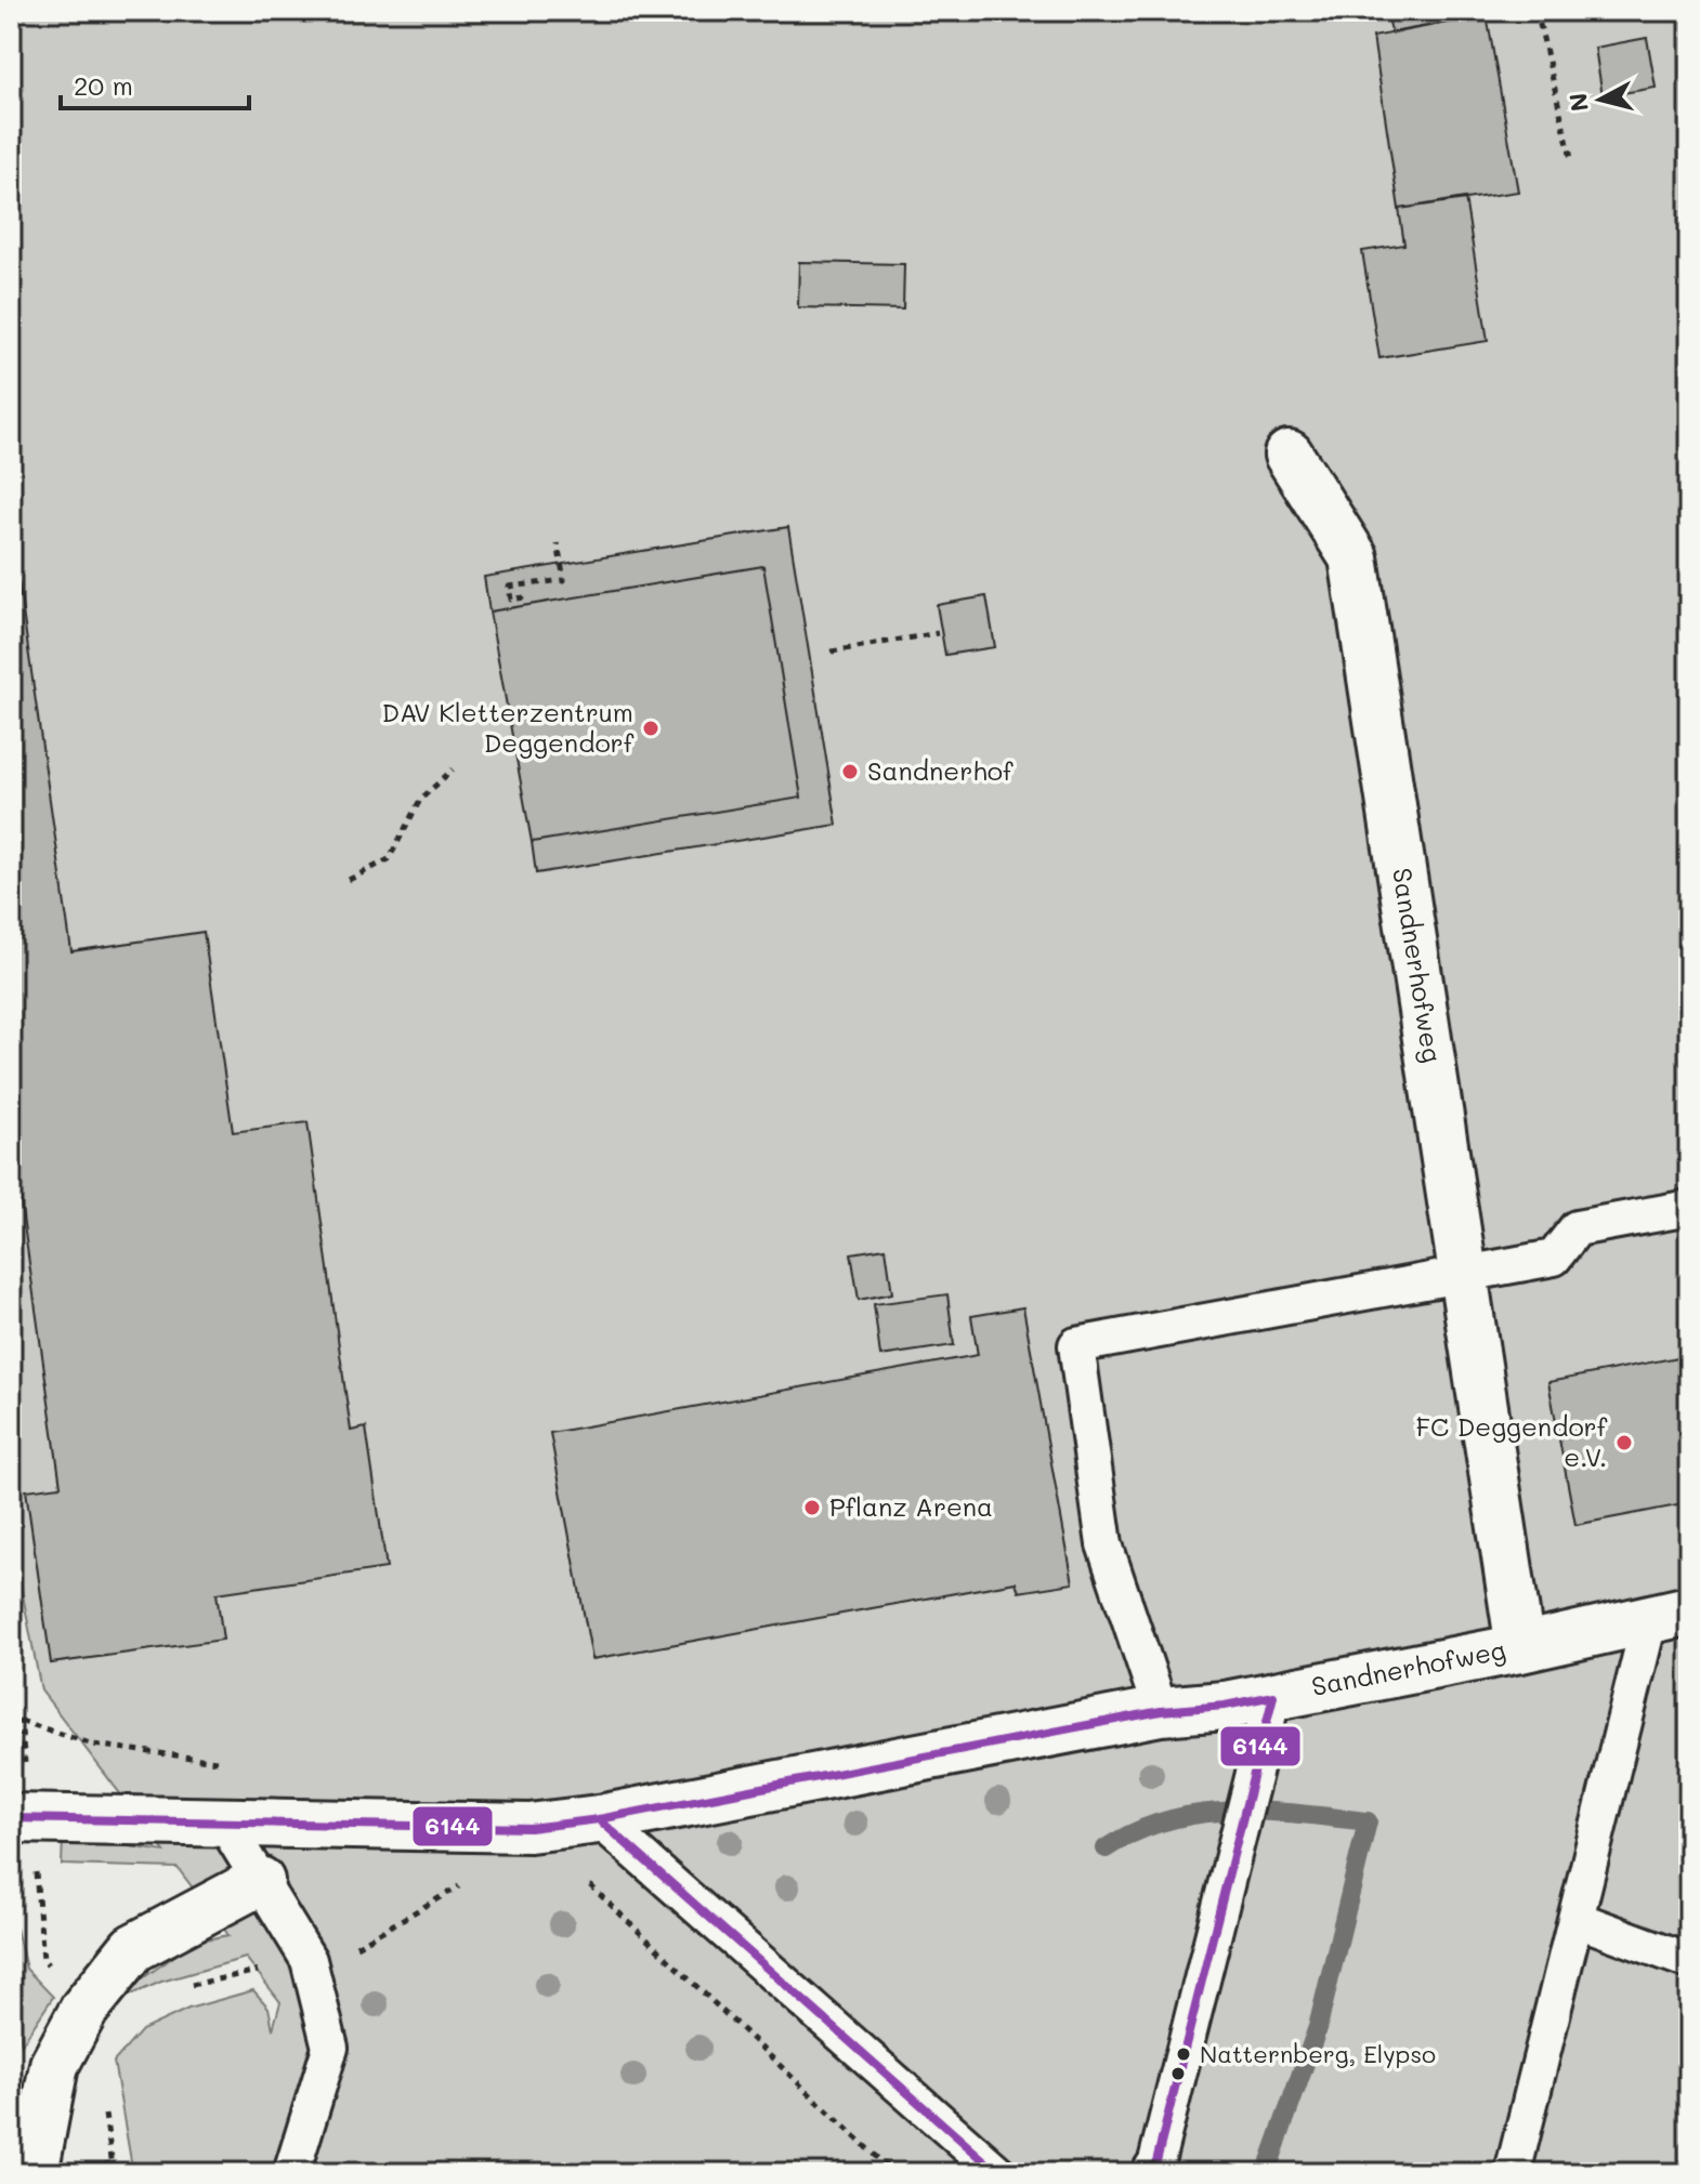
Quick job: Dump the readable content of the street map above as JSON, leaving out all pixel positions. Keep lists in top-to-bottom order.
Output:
{
  "streets": {
    "street": ["Sandnerhofweg"]
  },
  "places": [
    "DAV Kletterzentrum Deggendorf",
    "Sandnerhof",
    "FC Deggendorf e.V.",
    "Pflanz Arena",
    "Natternberg, Elypso"
  ],
  "lines": ["transit line 6144"],
  "scale_bar": "20 m",
  "north": "left"
}
